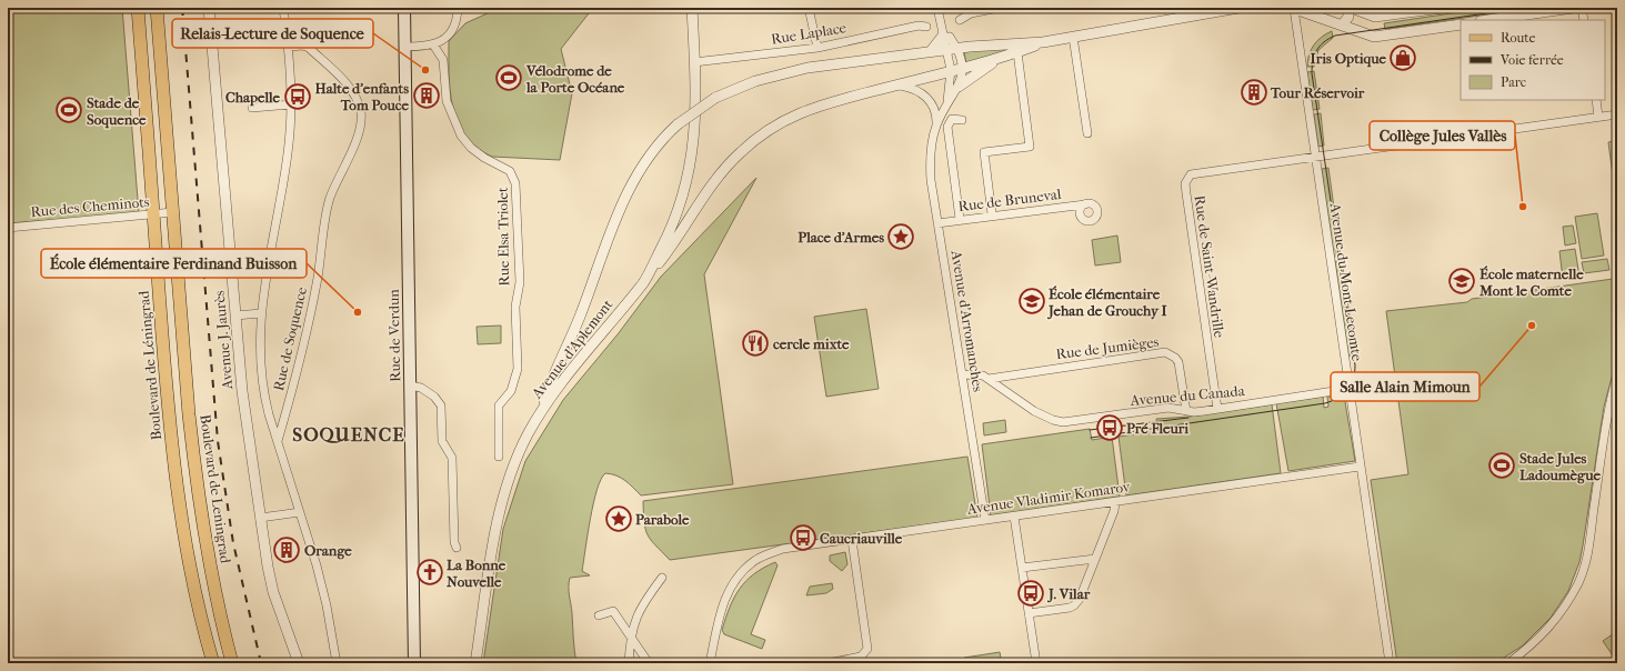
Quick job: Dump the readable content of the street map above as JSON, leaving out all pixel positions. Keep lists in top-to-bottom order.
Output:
{
  "streets": {
    "main road": ["Rue de Verdun", "Boulevard de Léningrad", "Boulevard de Leningrad"],
    "street": [
      "Rue Laplace",
      "Rue de Bruneval",
      "Rue des Cheminots",
      "Rue Elsa Triolet",
      "Rue de Saint-Wandrille",
      "Avenue du Mont Lecomte",
      "Avenue d'Arromanches",
      "Rue de Soquence",
      "Avenue J. Jaurès",
      "Rue de Jumièges",
      "Avenue d'Aplemont",
      "Avenue du Canada",
      "Avenue Vladimir Komarov"
    ]
  },
  "crossings": [
    ["Rue Laplace", "Avenue d'Aplemont"],
    ["Rue de Bruneval", "Avenue d'Arromanches"],
    ["Rue des Cheminots", "Boulevard de Léningrad"],
    ["Rue des Cheminots", "Boulevard de Leningrad"],
    ["Rue de Saint-Wandrille", "Avenue du Mont Lecomte"],
    ["Rue de Saint-Wandrille", "Avenue du Canada"],
    ["Avenue du Mont Lecomte", "Avenue du Canada"],
    ["Avenue du Mont Lecomte", "Avenue Vladimir Komarov"],
    ["Avenue d'Arromanches", "Avenue du Canada"],
    ["Avenue d'Arromanches", "Avenue Vladimir Komarov"],
    ["Rue de Jumièges", "Avenue du Canada"]
  ],
  "districts": ["SOQUENCE"],
  "places": {
    "shop": ["Iris Optique"],
    "other": [
      "Relais-Lecture de Soquence",
      "Collège Jules Vallès",
      "École élémentaire Ferdinand Buisson",
      "Salle Alain Mimoun"
    ],
    "sports": ["Vélodrome de la Porte Océane", "Stade de Soquence", "Stade Jules Ladoumègue"],
    "building": ["Tour Réservoir", "Halte d'enfants Tom Pouce", "Orange"],
    "bus stop": [
      "Chapelle",
      "Pré Fleuri",
      "Caucriauville",
      "J. Vilar"
    ],
    "place": ["Place d'Armes", "Parabole"],
    "school or university": ["École maternelle Mont le Comte", "École élémentaire Jehan de Grouchy I"],
    "restaurant": ["cercle mixte"],
    "church": ["La Bonne Nouvelle"]
  },
  "legend": ["Route", "Voie ferrée", "Parc"]
}
